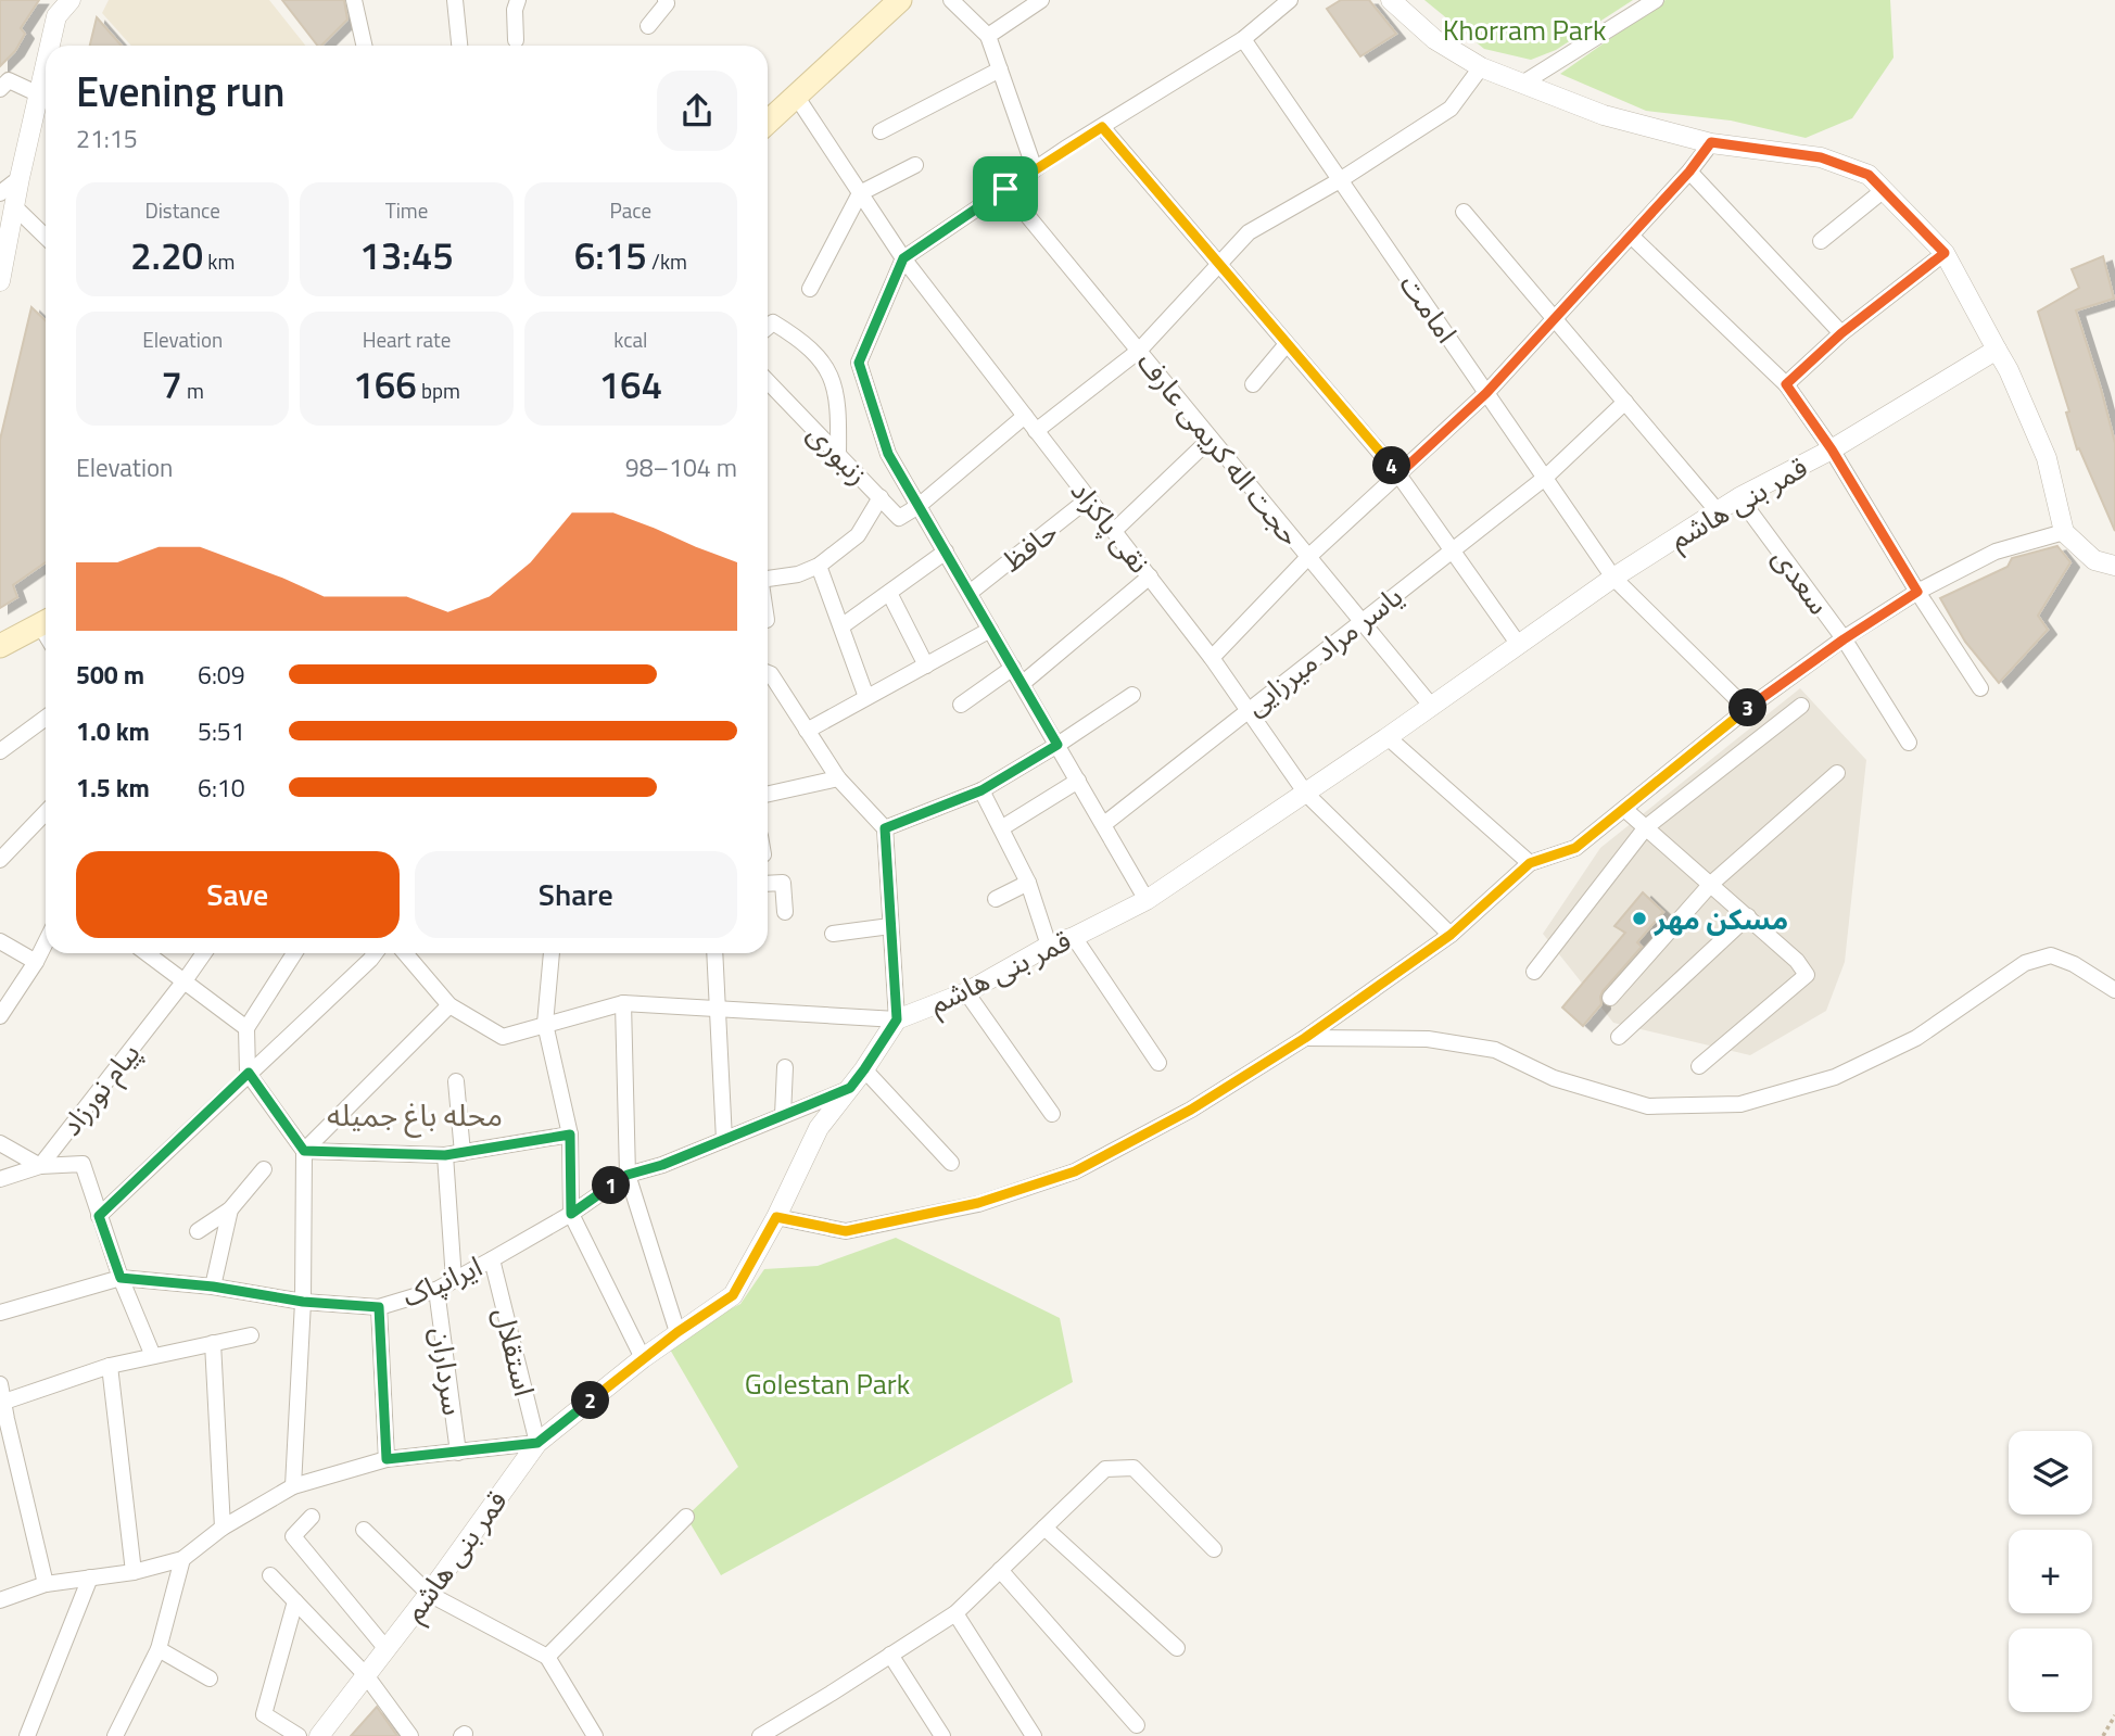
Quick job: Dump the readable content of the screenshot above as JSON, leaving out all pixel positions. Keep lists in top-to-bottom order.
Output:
{
  "streets": {
    "street": [
      "امامت",
      "حجت اله کریمی عارف",
      "زنبوری",
      "قمر بنی هاشم",
      "نقی پاکزاد",
      "حافظ",
      "سعدی",
      "یاسر مراد میرزایی",
      "پیام نورزاد",
      "ایرانپاک",
      "استقلال",
      "سرداران"
    ]
  },
  "crossings": [
    ["امامت", "قمر بنی هاشم"],
    ["امامت", "یاسر مراد میرزایی"],
    ["حجت اله کریمی عارف", "قمر بنی هاشم"],
    ["حجت اله کریمی عارف", "یاسر مراد میرزایی"],
    ["قمر بنی هاشم", "نقی پاکزاد"],
    ["قمر بنی هاشم", "سعدی"],
    ["قمر بنی هاشم", "ایرانپاک"],
    ["قمر بنی هاشم", "استقلال"],
    ["نقی پاکزاد", "حافظ"],
    ["نقی پاکزاد", "یاسر مراد میرزایی"],
    ["ایرانپاک", "استقلال"],
    ["ایرانپاک", "سرداران"]
  ],
  "districts": ["محله باغ‌ جمیله"],
  "parks": ["Khorram Park", "Golestan Park"],
  "places": ["مسکن مهر"],
  "page": {
    "heading": ["Evening run", "21:15"],
    "stats": [
      ["Distance", "2.20 km"],
      ["Time", "13:45"],
      ["Pace", "6:15 /km"],
      ["Elevation", "7 m"],
      ["Heart rate", "166 bpm"],
      ["kcal", "164"]
    ],
    "chart": ["Elevation", "98–104 m"],
    "pins": [
      "4",
      "3",
      "1",
      "2"
    ],
    "list": [
      {
        "name": "500 m",
        "note": "6:09"
      },
      {
        "name": "1.0 km",
        "note": "5:51"
      },
      {
        "name": "1.5 km",
        "note": "6:10"
      }
    ],
    "buttons": ["Save", "Share"],
    "map_buttons": ["+", "−"]
  }
}
